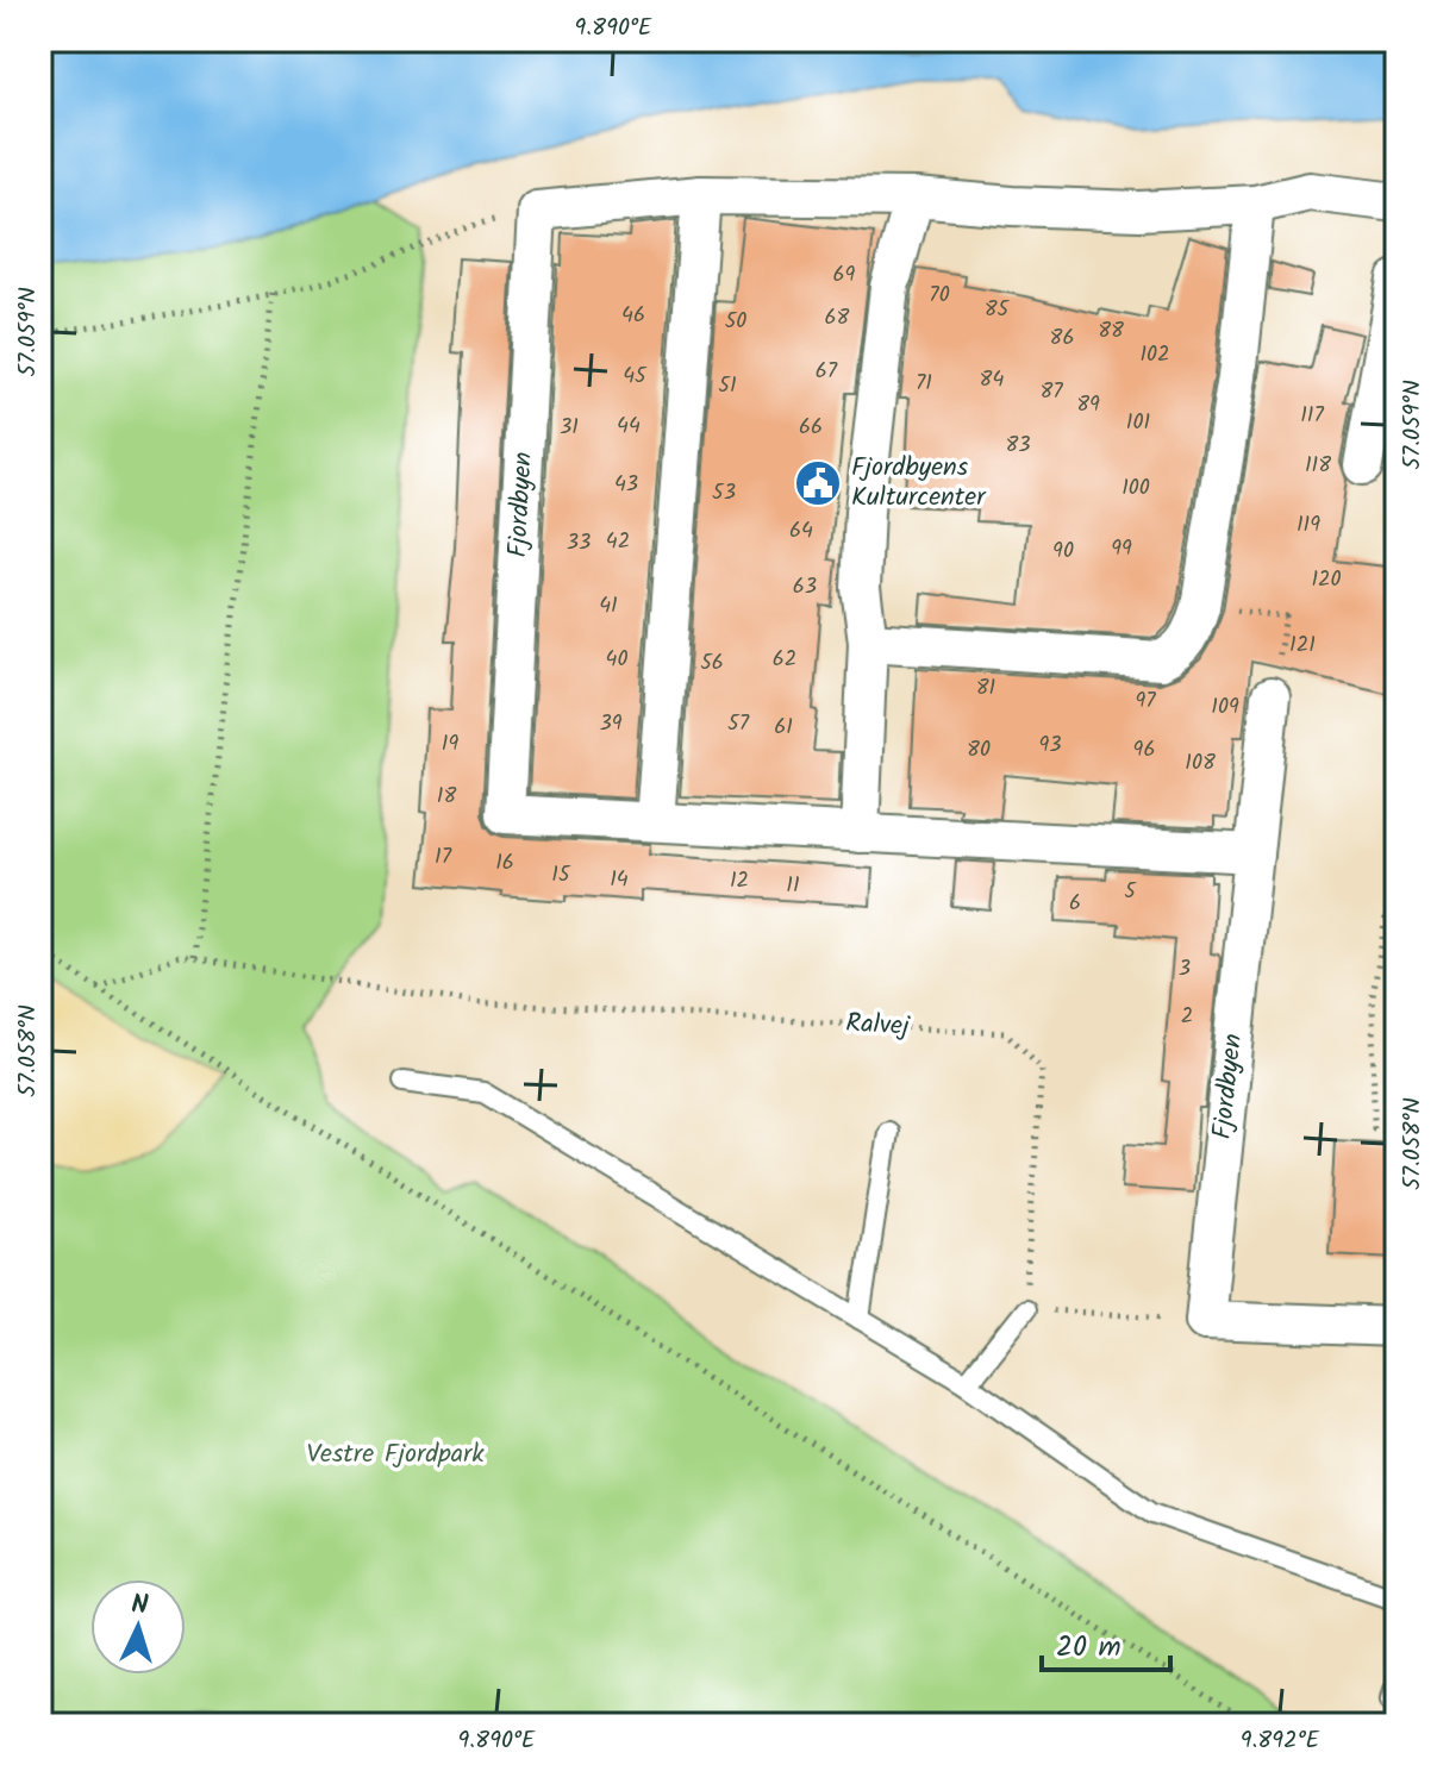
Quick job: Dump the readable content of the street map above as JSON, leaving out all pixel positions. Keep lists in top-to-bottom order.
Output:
{
  "streets": {
    "street": ["Fjordbyen"],
    "path": ["Ralvej"]
  },
  "parks": ["Vestre Fjordpark"],
  "places": {
    "public building": ["Fjordbyens Kulturcenter"]
  },
  "house_numbers": [
    "69",
    "70",
    "85",
    "46",
    "68",
    "50",
    "88",
    "86",
    "102",
    "67",
    "45",
    "84",
    "71",
    "51",
    "87",
    "89",
    "117",
    "101",
    "44",
    "31",
    "66",
    "83",
    "118",
    "43",
    "100",
    "53",
    "119",
    "64",
    "42",
    "33",
    "99",
    "90",
    "120",
    "63",
    "41",
    "121",
    "40",
    "62",
    "56",
    "81",
    "97",
    "109",
    "39",
    "57",
    "61",
    "19",
    "93",
    "80",
    "96",
    "108",
    "18",
    "17",
    "16",
    "15",
    "14",
    "12",
    "11",
    "5",
    "6",
    "3",
    "2"
  ],
  "scale_bar": "20 m",
  "north": "top",
  "coordinates": [
    "9.890°E",
    "57.059°N",
    "57.058°N",
    "9.892°E"
  ]
}
